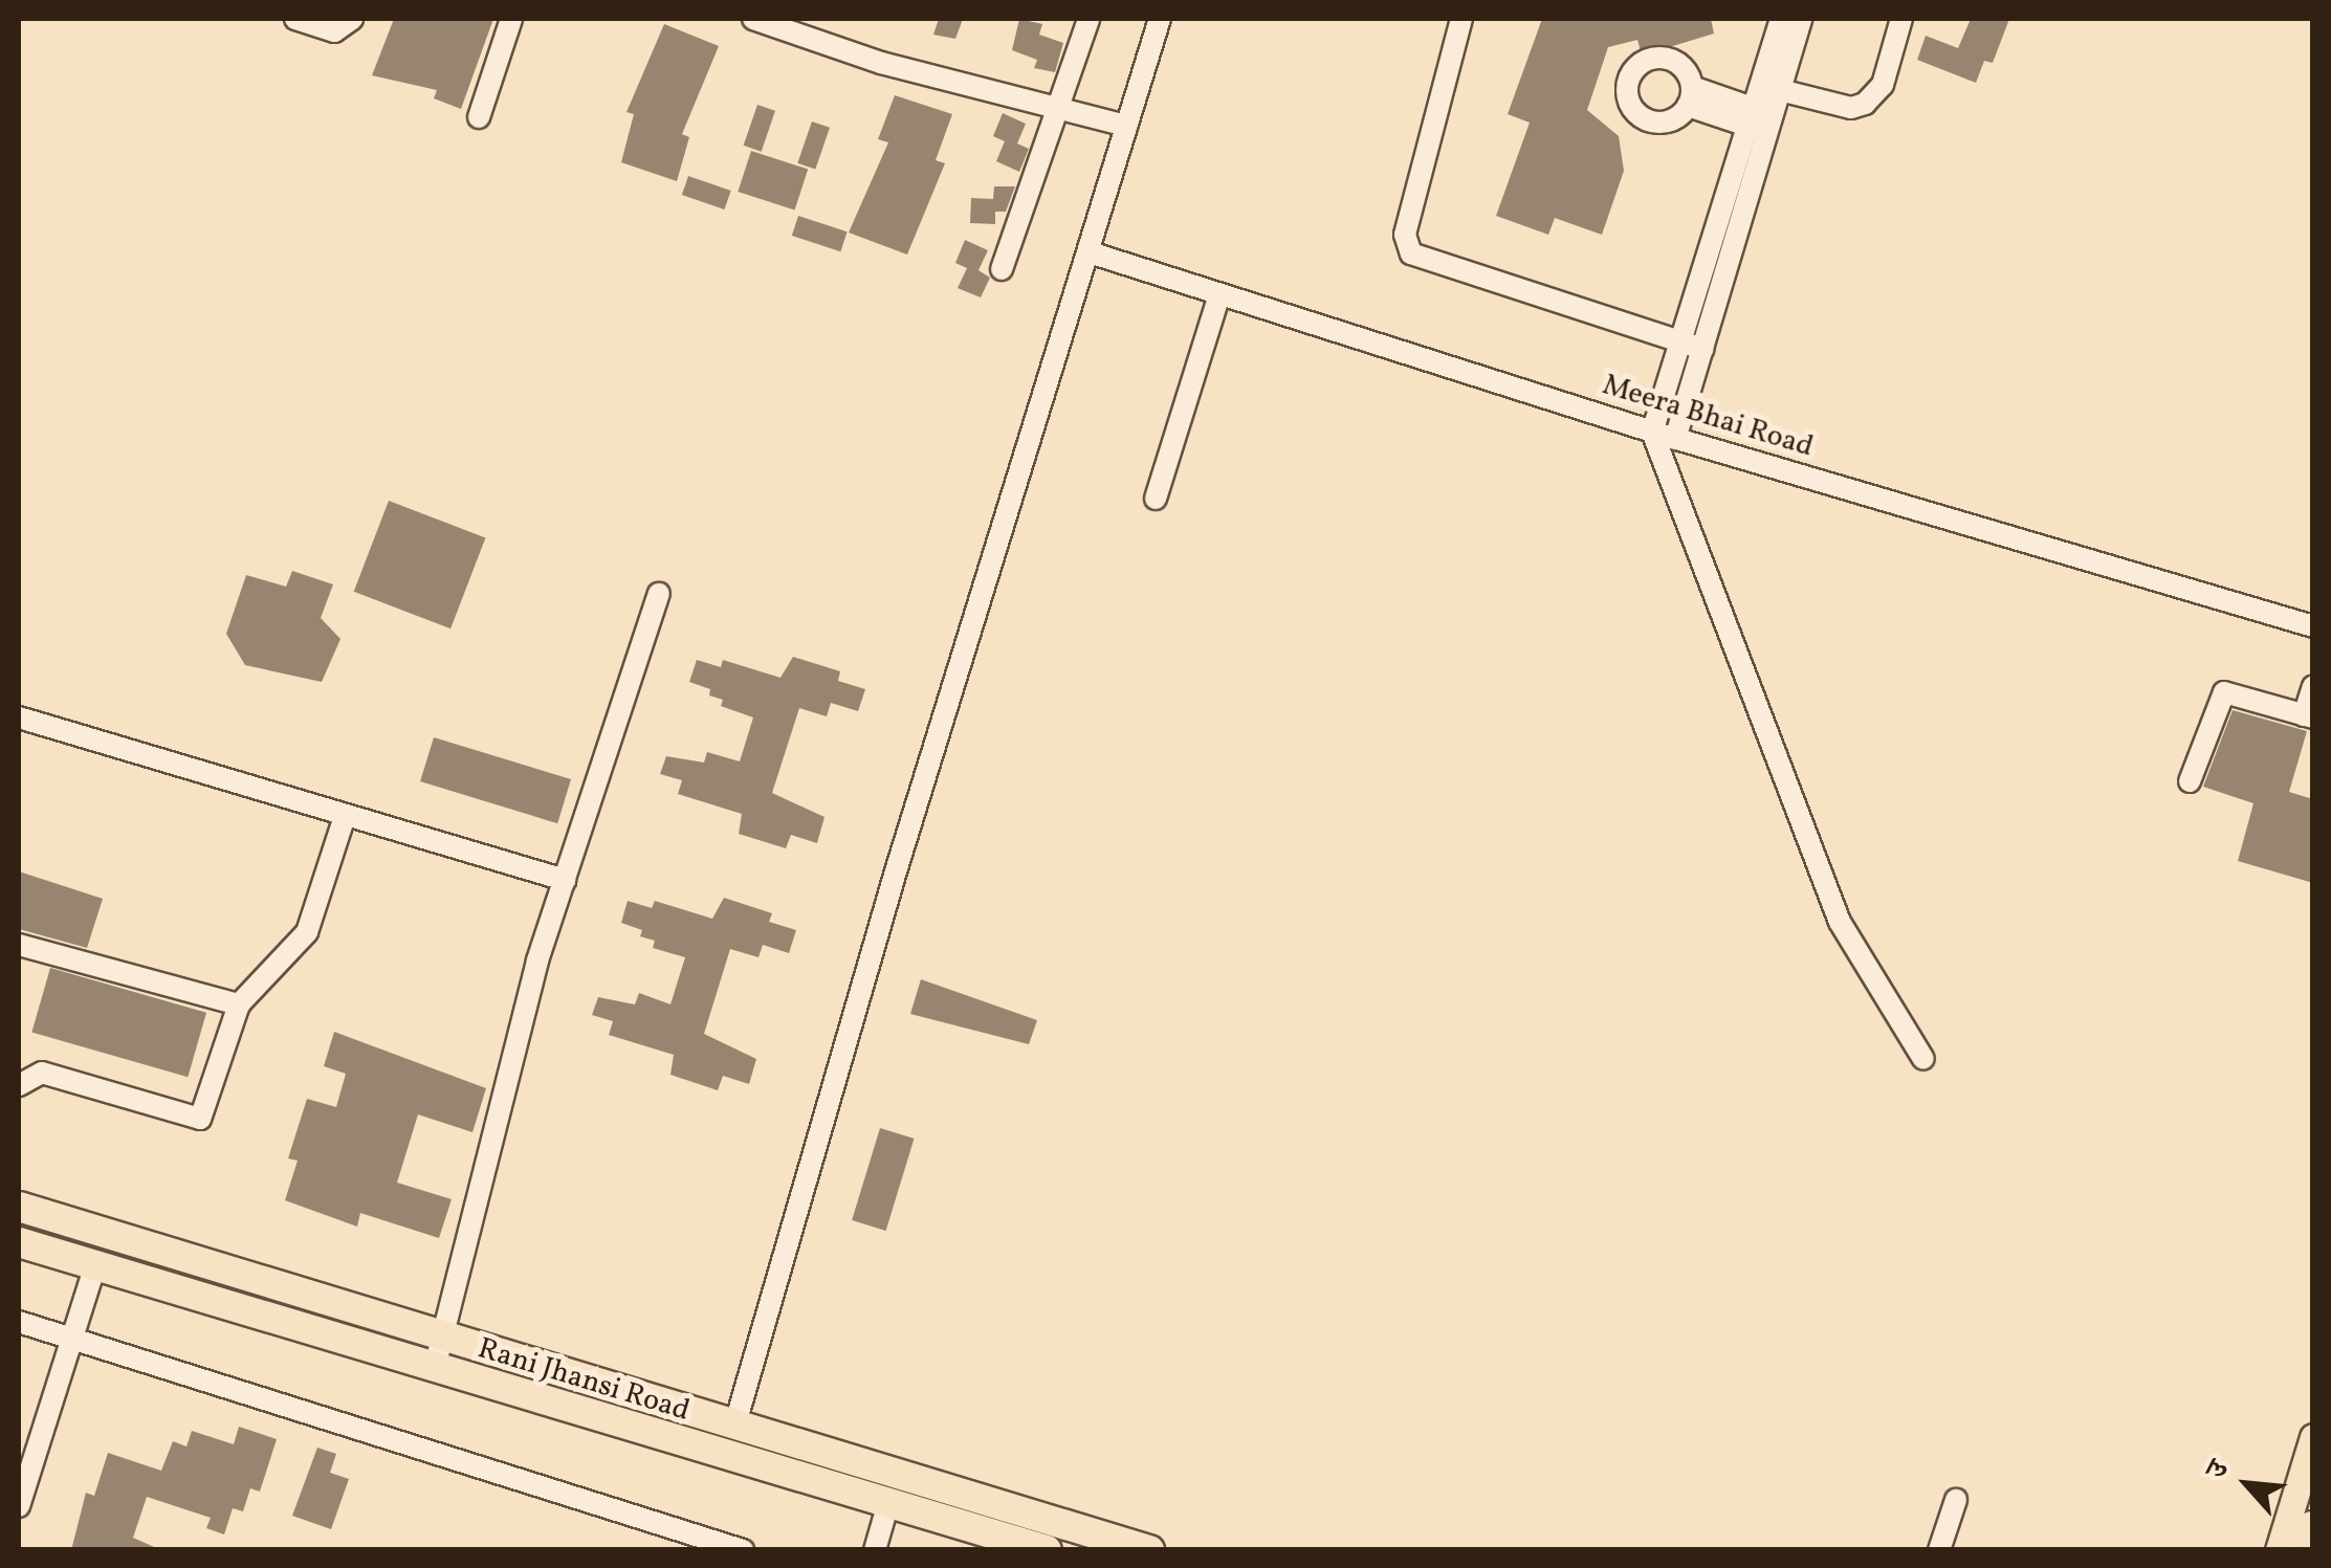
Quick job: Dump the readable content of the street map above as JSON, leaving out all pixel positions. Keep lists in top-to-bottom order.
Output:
{
  "streets": {
    "highway": ["Rani Jhansi Road"],
    "street": ["Meera Bhai Road"]
  },
  "north": "top left"
}
